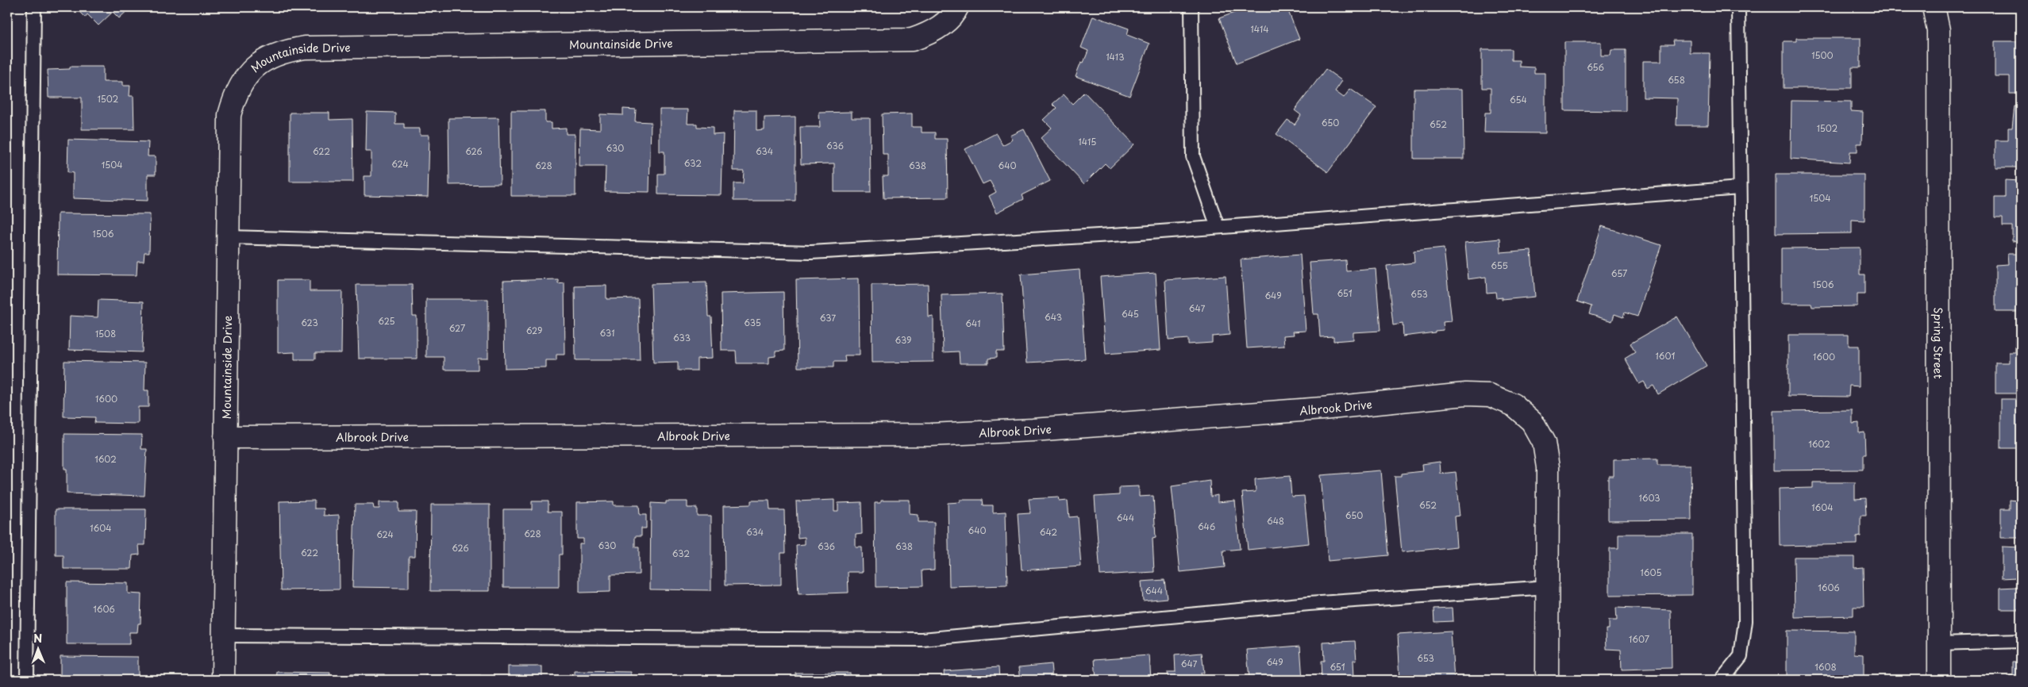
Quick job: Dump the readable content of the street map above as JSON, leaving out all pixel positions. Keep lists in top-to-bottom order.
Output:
{
  "streets": {
    "street": ["Mountainside Drive", "Spring Street", "Albrook Drive"]
  },
  "crossings": [
    ["Mountainside Drive", "Albrook Drive"]
  ],
  "house_numbers": [
    "1414",
    "1500",
    "1413",
    "656",
    "658",
    "1502",
    "654",
    "650",
    "652",
    "1502",
    "1415",
    "636",
    "630",
    "622",
    "626",
    "634",
    "632",
    "624",
    "1504",
    "628",
    "638",
    "640",
    "1504",
    "1506",
    "655",
    "657",
    "1506",
    "651",
    "653",
    "649",
    "647",
    "645",
    "643",
    "637",
    "625",
    "623",
    "635",
    "641",
    "627",
    "629",
    "631",
    "1508",
    "633",
    "639",
    "1601",
    "1600",
    "1600",
    "1602",
    "1602",
    "1603",
    "652",
    "1604",
    "650",
    "644",
    "648",
    "646",
    "1604",
    "640",
    "634",
    "642",
    "628",
    "624",
    "630",
    "636",
    "638",
    "626",
    "622",
    "632",
    "1605",
    "1606",
    "644",
    "1606",
    "1607",
    "653",
    "649",
    "647",
    "651",
    "1608"
  ],
  "north": "top"
}
